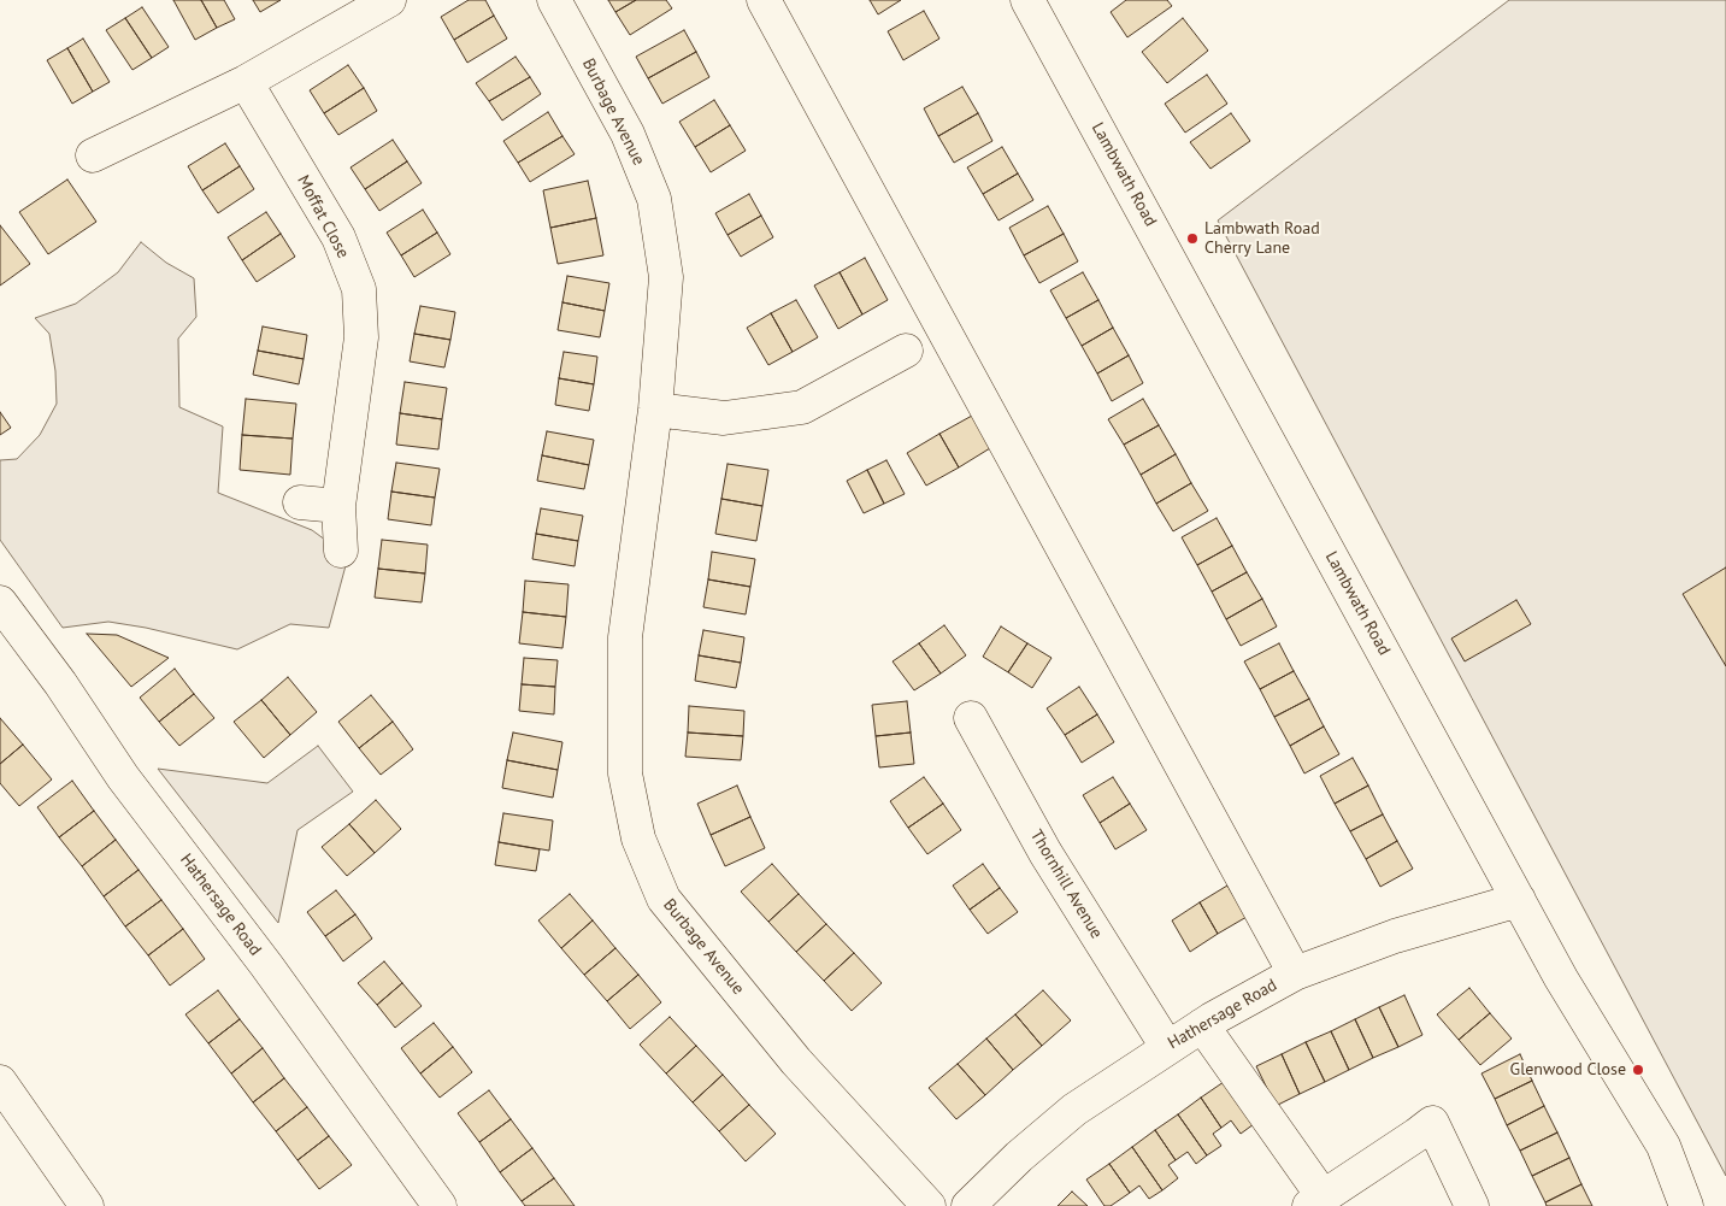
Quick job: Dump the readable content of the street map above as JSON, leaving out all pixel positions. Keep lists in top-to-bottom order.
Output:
{
  "streets": {
    "street": [
      "Burbage Avenue",
      "Lambwath Road",
      "Moffat Close",
      "Thornhill Avenue",
      "Hathersage Road"
    ]
  },
  "crossings": [
    ["Lambwath Road", "Hathersage Road"],
    ["Thornhill Avenue", "Hathersage Road"]
  ],
  "places": ["Lambwath Road Cherry Lane", "Glenwood Close"]
}
